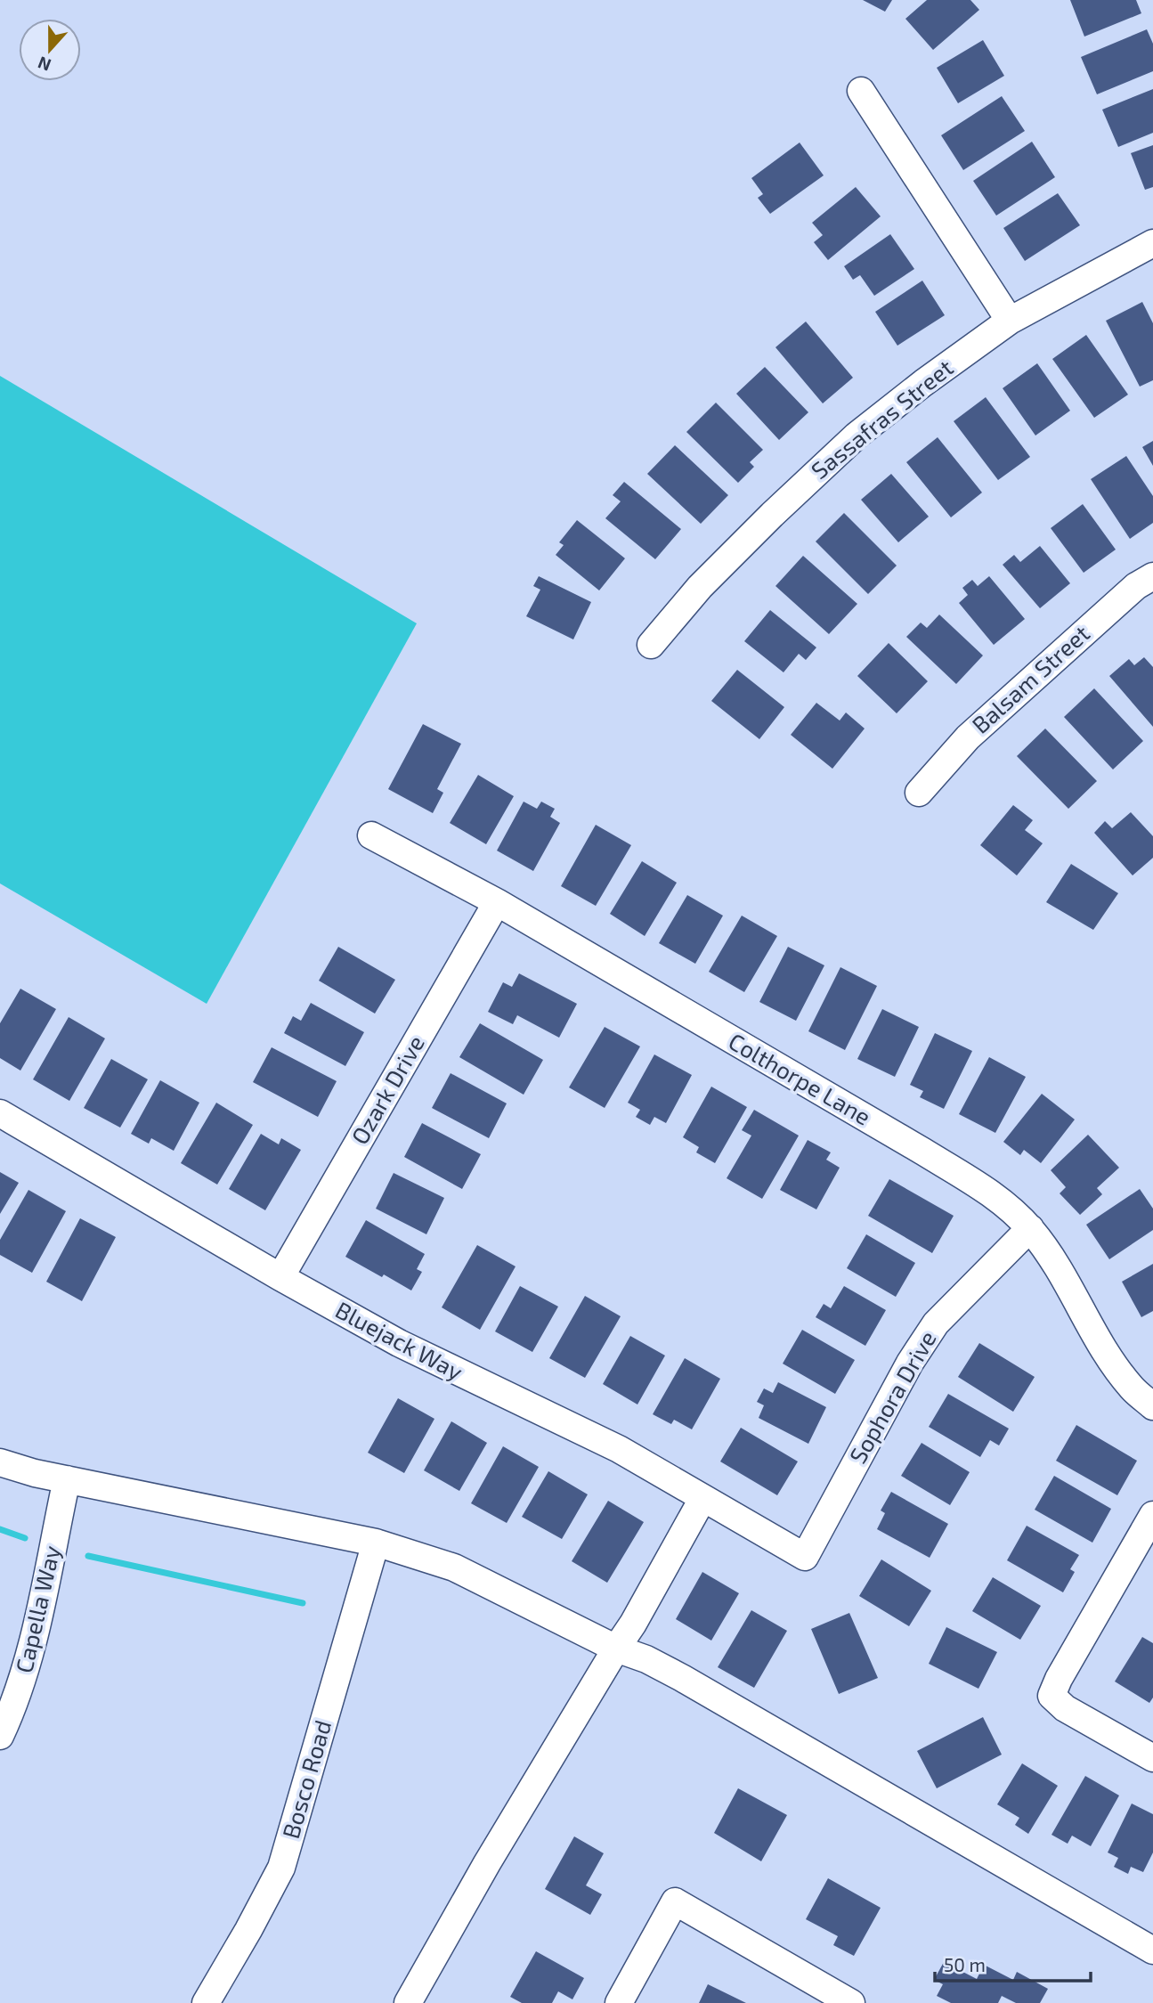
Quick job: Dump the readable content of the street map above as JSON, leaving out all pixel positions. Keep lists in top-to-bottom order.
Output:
{
  "streets": {
    "street": [
      "Sassafras Street",
      "Balsam Street",
      "Colthorpe Lane",
      "Ozark Drive",
      "Bluejack Way",
      "Sophora Drive",
      "Capella Way",
      "Bosco Road"
    ]
  },
  "crossings": [
    ["Colthorpe Lane", "Ozark Drive"],
    ["Colthorpe Lane", "Sophora Drive"],
    ["Ozark Drive", "Bluejack Way"],
    ["Bluejack Way", "Sophora Drive"]
  ],
  "scale_bar": "50 m",
  "north": "bottom"
}
